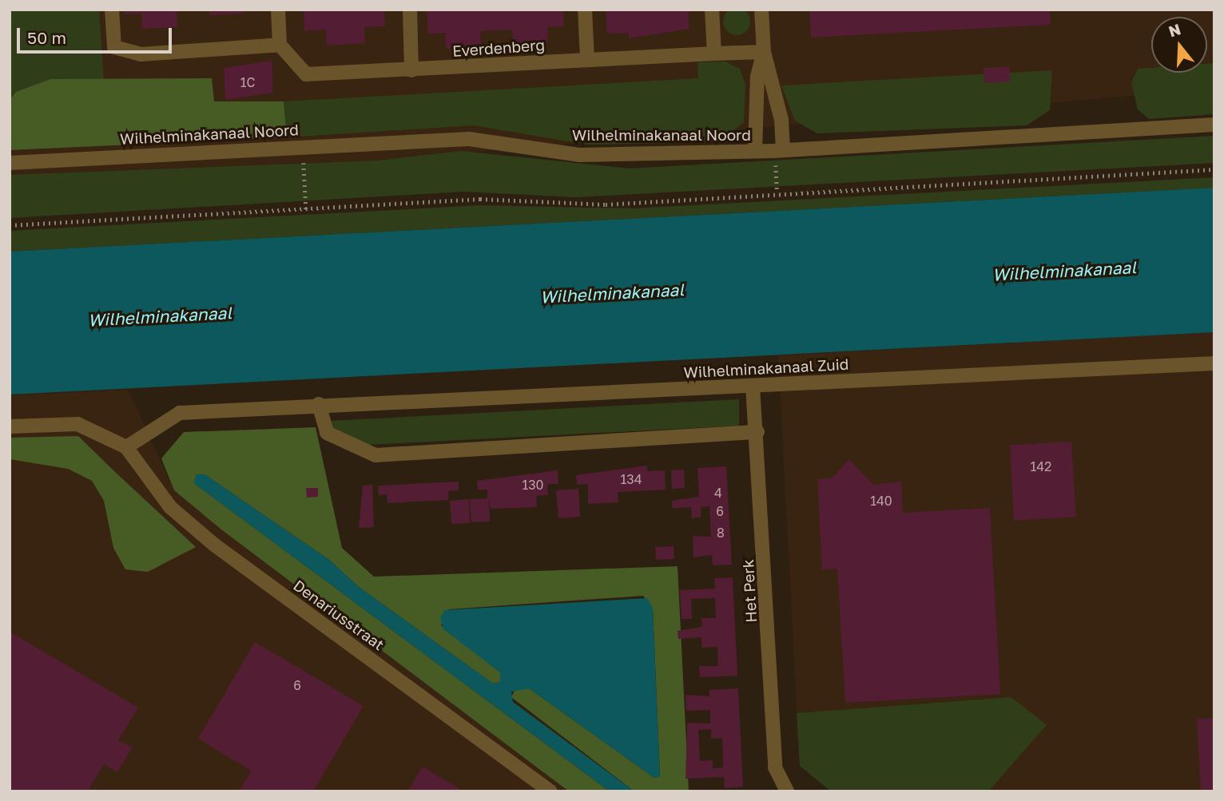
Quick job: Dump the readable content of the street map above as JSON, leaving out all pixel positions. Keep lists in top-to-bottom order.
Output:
{
  "streets": {
    "street": [
      "Everdenberg",
      "Wilhelminakanaal Noord",
      "Wilhelminakanaal Zuid",
      "Het Perk",
      "Denariusstraat"
    ]
  },
  "crossings": [
    ["Wilhelminakanaal Zuid", "Het Perk"],
    ["Wilhelminakanaal Zuid", "Denariusstraat"]
  ],
  "water": ["Wilhelminakanaal"],
  "house_numbers": [
    "1C",
    "142",
    "134",
    "130",
    "4",
    "140",
    "6",
    "8",
    "6"
  ],
  "scale_bar": "50 m",
  "north": "top"
}
